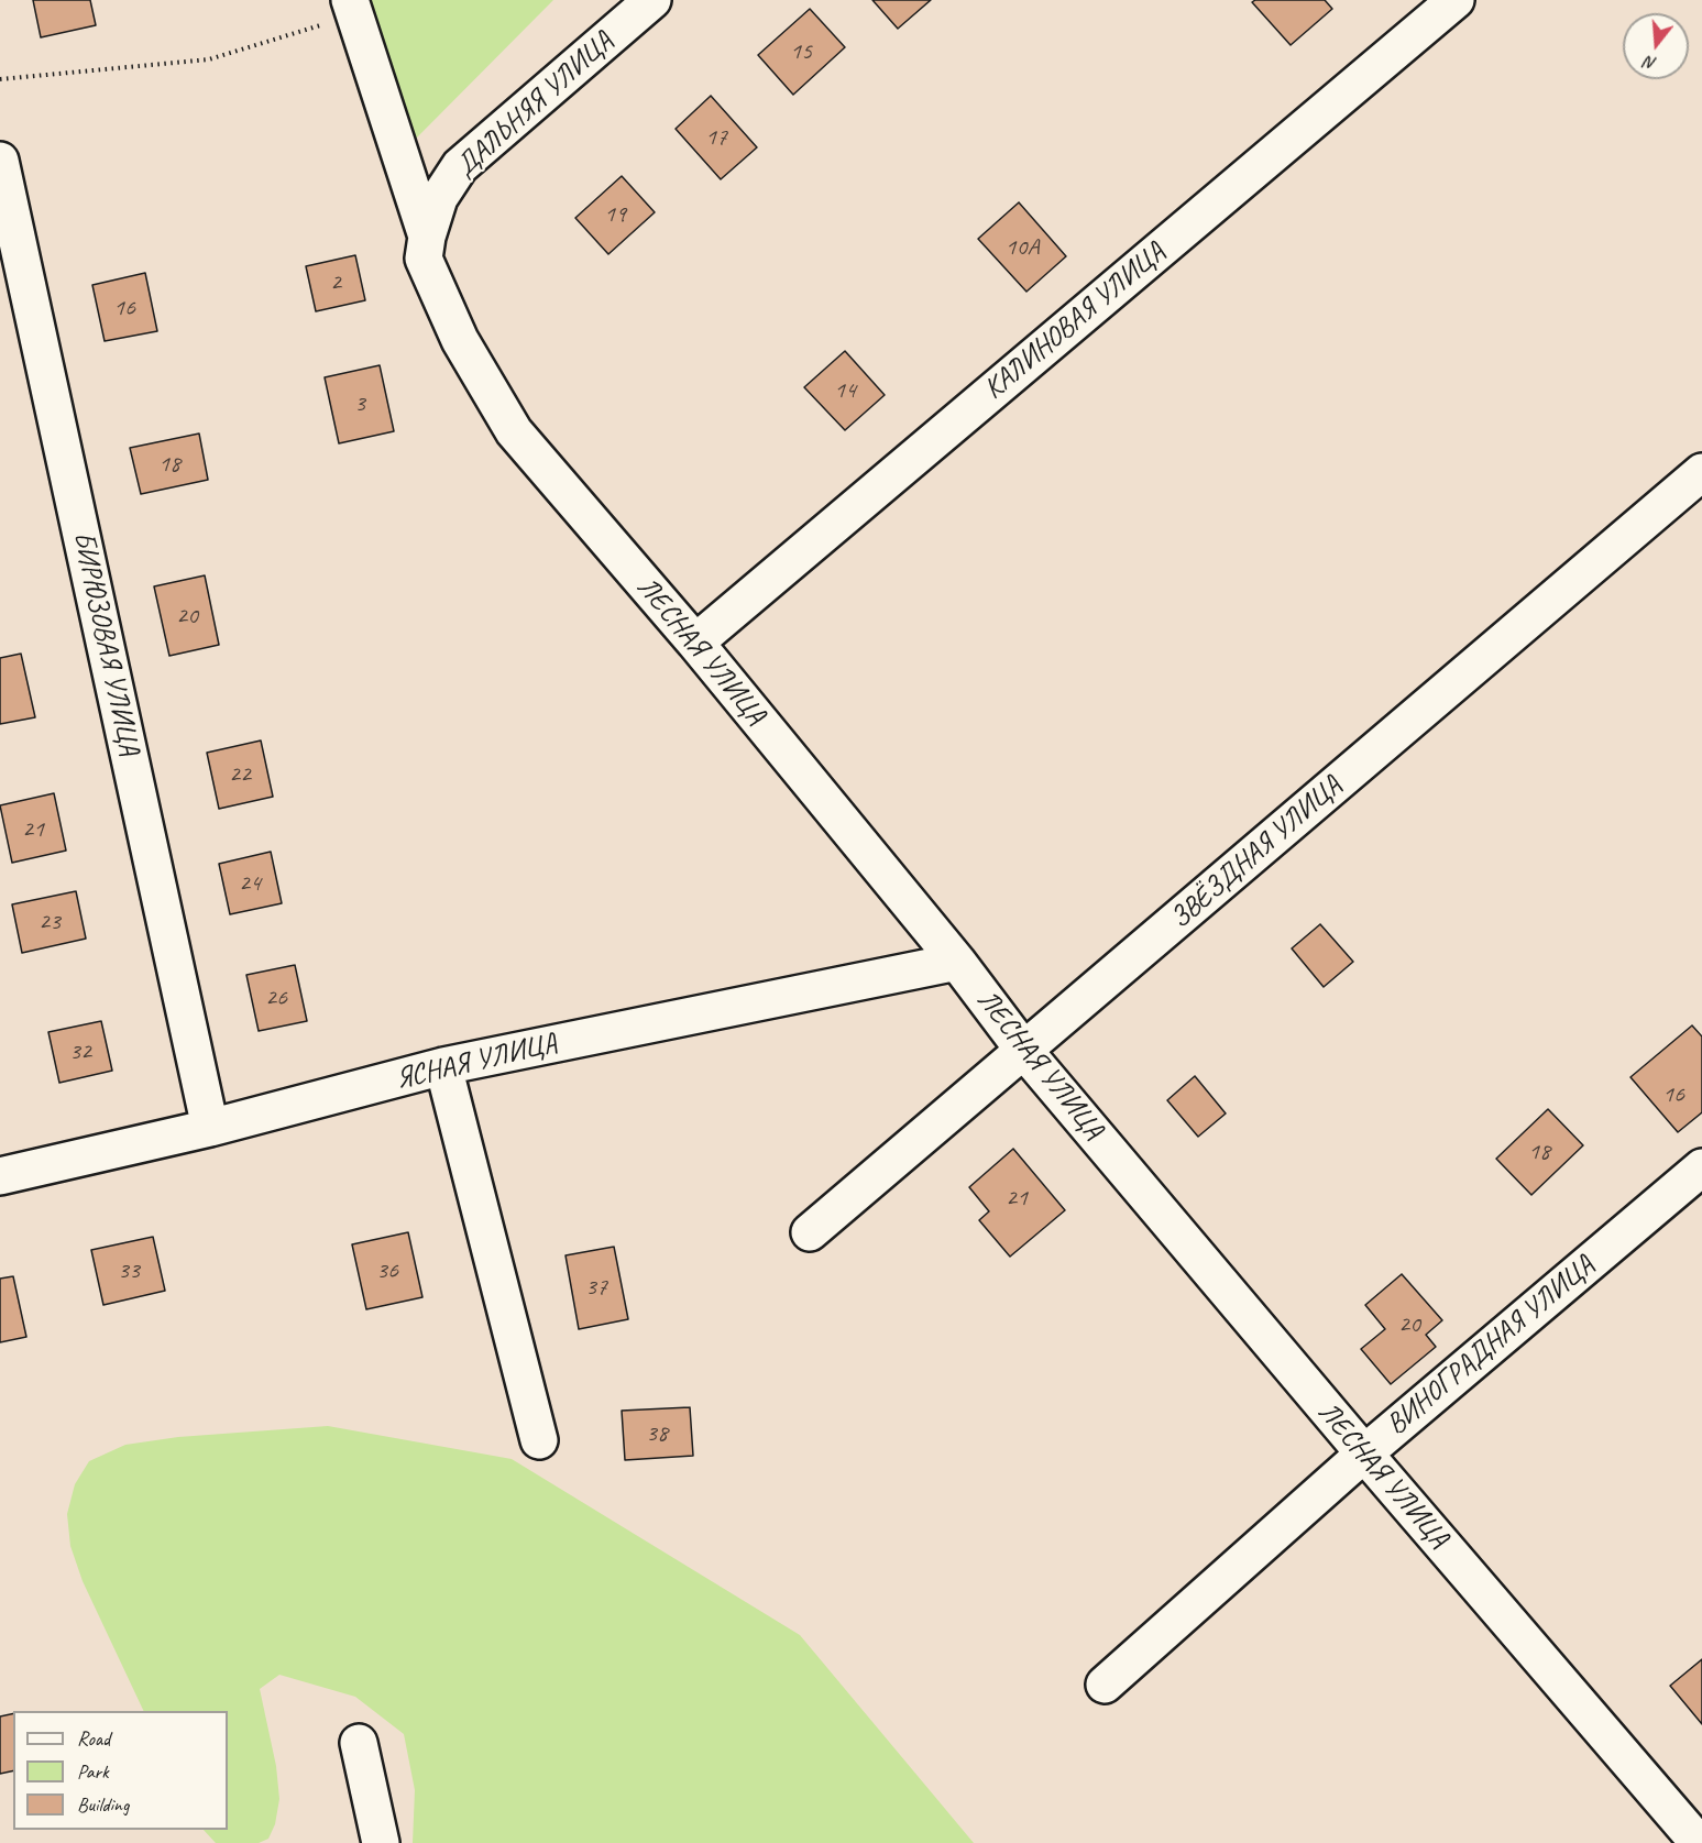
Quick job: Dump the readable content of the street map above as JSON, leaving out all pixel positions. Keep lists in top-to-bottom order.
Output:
{
  "streets": {
    "street": [
      "ДАЛЬНЯЯ УЛИЦА",
      "КАЛИНОВАЯ УЛИЦА",
      "БИРЮЗОВАЯ УЛИЦА",
      "ЛЕСНАЯ УЛИЦА",
      "ЗВЁЗДНАЯ УЛИЦА",
      "ЯСНАЯ УЛИЦА",
      "ВИНОГРАДНАЯ УЛИЦА"
    ]
  },
  "crossings": [
    ["ДАЛЬНЯЯ УЛИЦА", "ЛЕСНАЯ УЛИЦА"],
    ["КАЛИНОВАЯ УЛИЦА", "ЛЕСНАЯ УЛИЦА"],
    ["БИРЮЗОВАЯ УЛИЦА", "ЯСНАЯ УЛИЦА"],
    ["ЛЕСНАЯ УЛИЦА", "ЗВЁЗДНАЯ УЛИЦА"],
    ["ЛЕСНАЯ УЛИЦА", "ЯСНАЯ УЛИЦА"],
    ["ЛЕСНАЯ УЛИЦА", "ВИНОГРАДНАЯ УЛИЦА"]
  ],
  "house_numbers": [
    "15",
    "17",
    "19",
    "10А",
    "2",
    "16",
    "14",
    "3",
    "18",
    "20",
    "22",
    "21",
    "24",
    "23",
    "26",
    "32",
    "16",
    "18",
    "21",
    "33",
    "36",
    "37",
    "20",
    "38"
  ],
  "legend": ["Road", "Park", "Building"],
  "north": "bottom"
}
